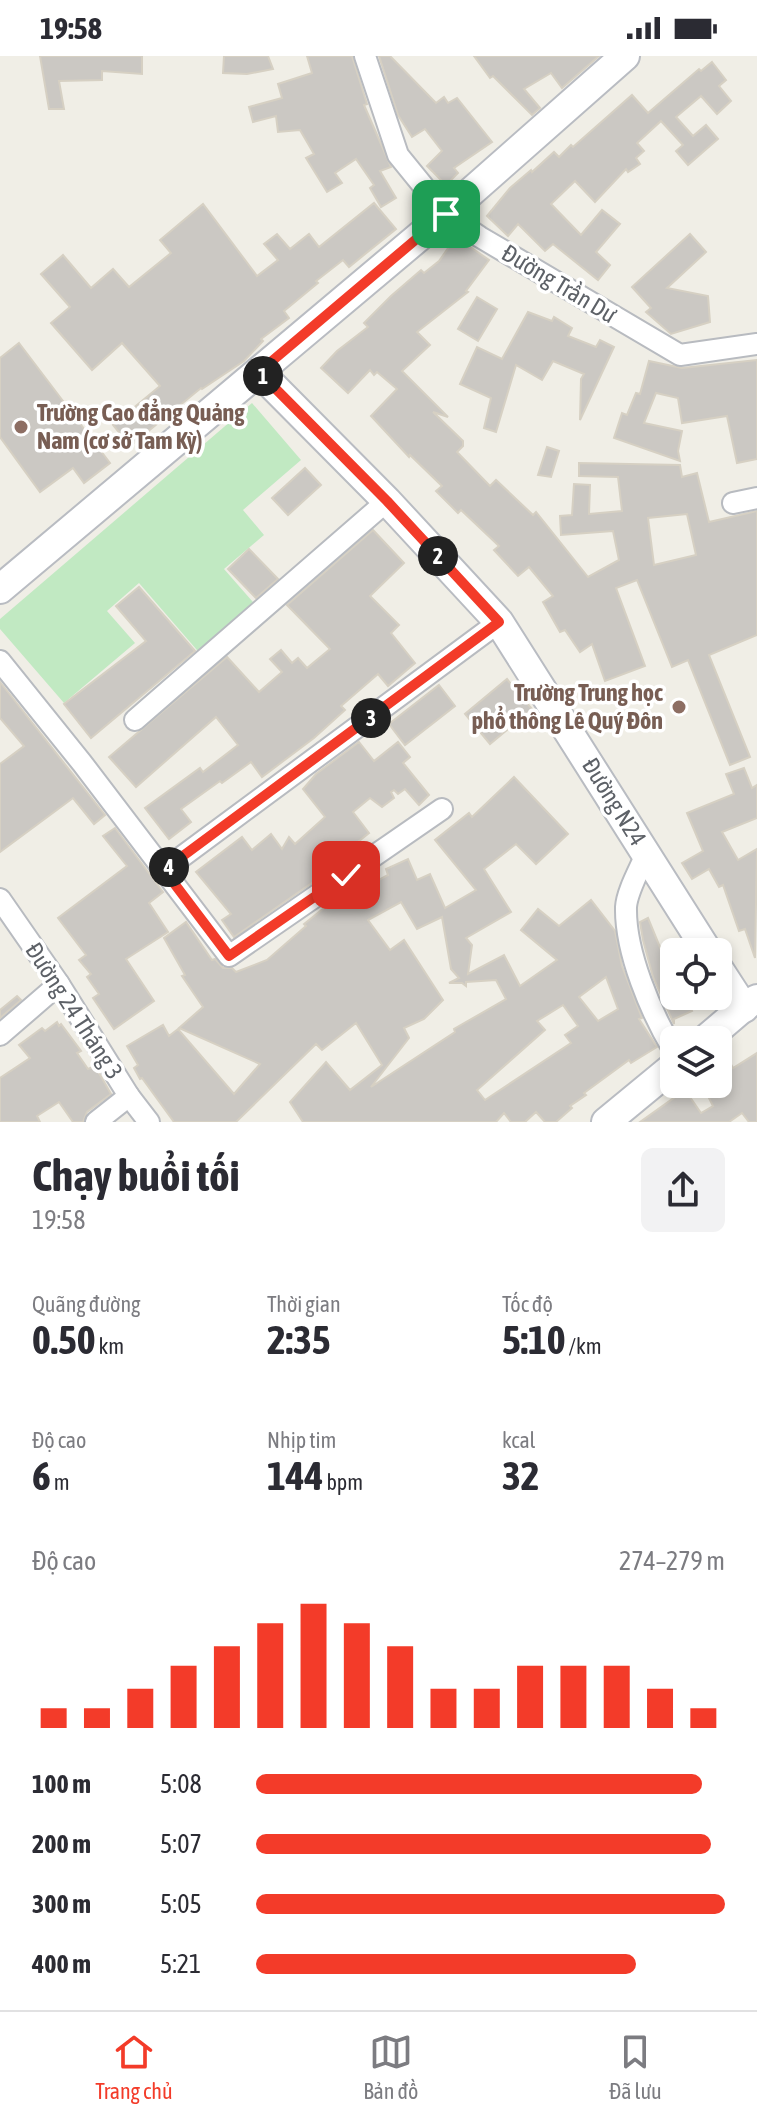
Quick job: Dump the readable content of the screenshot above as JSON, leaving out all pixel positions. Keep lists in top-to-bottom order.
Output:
{
  "streets": {
    "street": ["Đường Trần Dư", "Đường N24", "Đường 24 Tháng 3"]
  },
  "places": ["Trường Cao đẳng Quảng Nam (cơ sở Tam Kỳ)", "Trường Trung học phổ thông Lê Quý Đôn"],
  "page": {
    "status": "19:58",
    "pins": [
      "1",
      "2",
      "3",
      "4"
    ],
    "heading": ["Chạy buổi tối", "19:58"],
    "stats": [
      ["Quãng đường", "0.50 km"],
      ["Thời gian", "2:35"],
      ["Tốc độ", "5:10 /km"],
      ["Độ cao", "6 m"],
      ["Nhịp tim", "144 bpm"],
      ["kcal", "32"]
    ],
    "chart": ["Độ cao", "274–279 m"],
    "list": [
      {
        "name": "100 m",
        "note": "5:08"
      },
      {
        "name": "200 m",
        "note": "5:07"
      },
      {
        "name": "300 m",
        "note": "5:05"
      },
      {
        "name": "400 m",
        "note": "5:21"
      }
    ],
    "tabs": ["Trang chủ", "Bản đồ", "Đã lưu"]
  }
}
